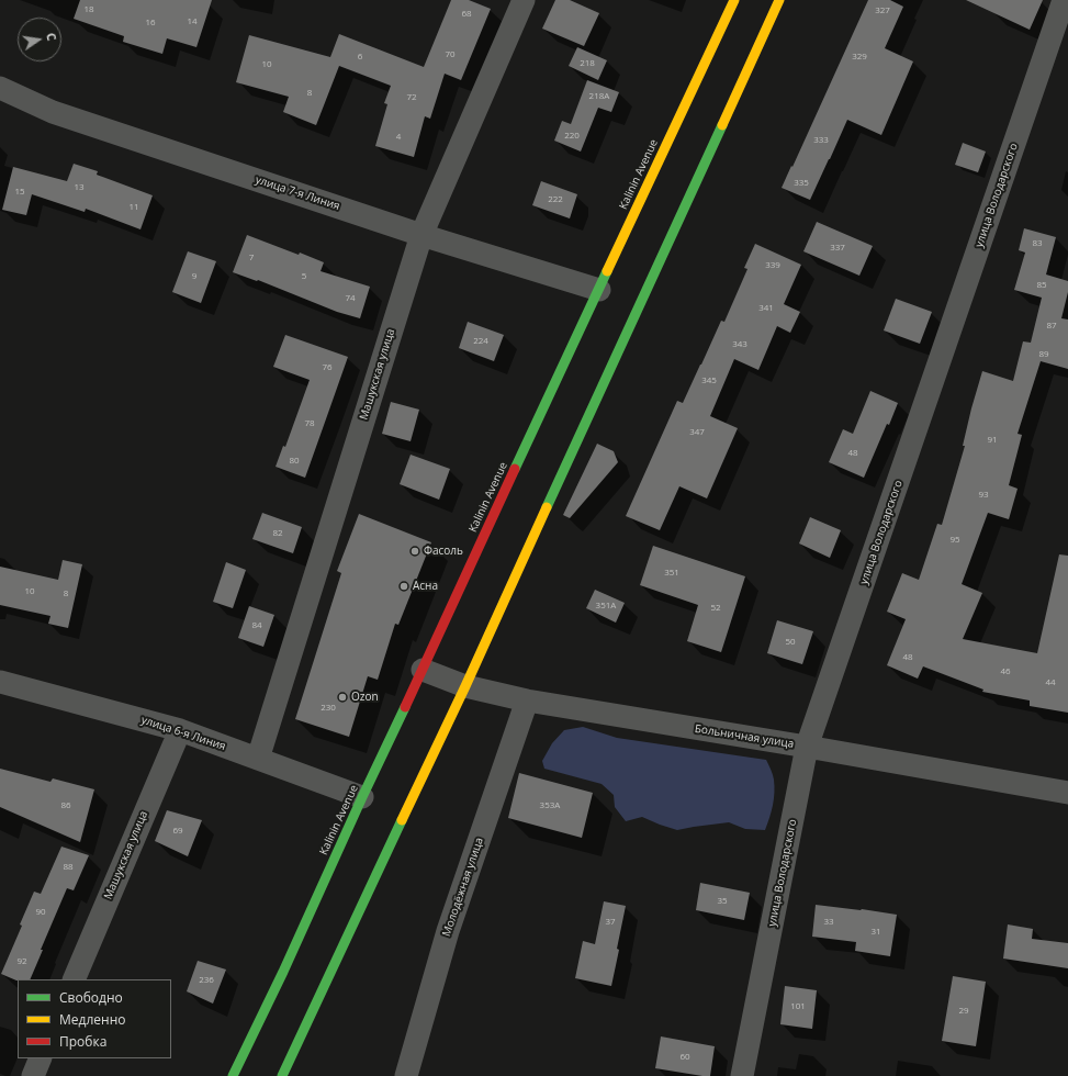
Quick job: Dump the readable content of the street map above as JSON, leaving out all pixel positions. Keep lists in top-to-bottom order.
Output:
{
  "streets": {
    "main road": ["Kalinin Avenue"],
    "street": [
      "улица 7-я Линия",
      "улица Володарского",
      "Машукская улица",
      "улица 6-я Линия",
      "Больничная улица",
      "Молодёжная улица"
    ]
  },
  "crossings": [
    ["Kalinin Avenue", "улица 7-я Линия"],
    ["Kalinin Avenue", "улица 6-я Линия"],
    ["Kalinin Avenue", "Больничная улица"],
    ["улица 7-я Линия", "Машукская улица"],
    ["улица Володарского", "Больничная улица"],
    ["Машукская улица", "улица 6-я Линия"],
    ["Больничная улица", "Молодёжная улица"]
  ],
  "places": ["Фасоль", "Асна", "Ozon"],
  "house_numbers": [
    "18",
    "327",
    "68",
    "14",
    "16",
    "70",
    "6",
    "329",
    "218",
    "10",
    "8",
    "218А",
    "72",
    "220",
    "4",
    "333",
    "335",
    "13",
    "15",
    "222",
    "11",
    "83",
    "337",
    "7",
    "339",
    "9",
    "5",
    "85",
    "74",
    "341",
    "87",
    "224",
    "343",
    "89",
    "76",
    "345",
    "78",
    "347",
    "91",
    "48",
    "80",
    "93",
    "82",
    "95",
    "351",
    "10",
    "8",
    "351А",
    "52",
    "84",
    "50",
    "48",
    "46",
    "44",
    "230",
    "86",
    "353А",
    "69",
    "88",
    "35",
    "90",
    "37",
    "33",
    "31",
    "92",
    "236",
    "101",
    "29",
    "60"
  ],
  "legend": ["Свободно", "Медленно", "Пробка"],
  "north": "right"
}
